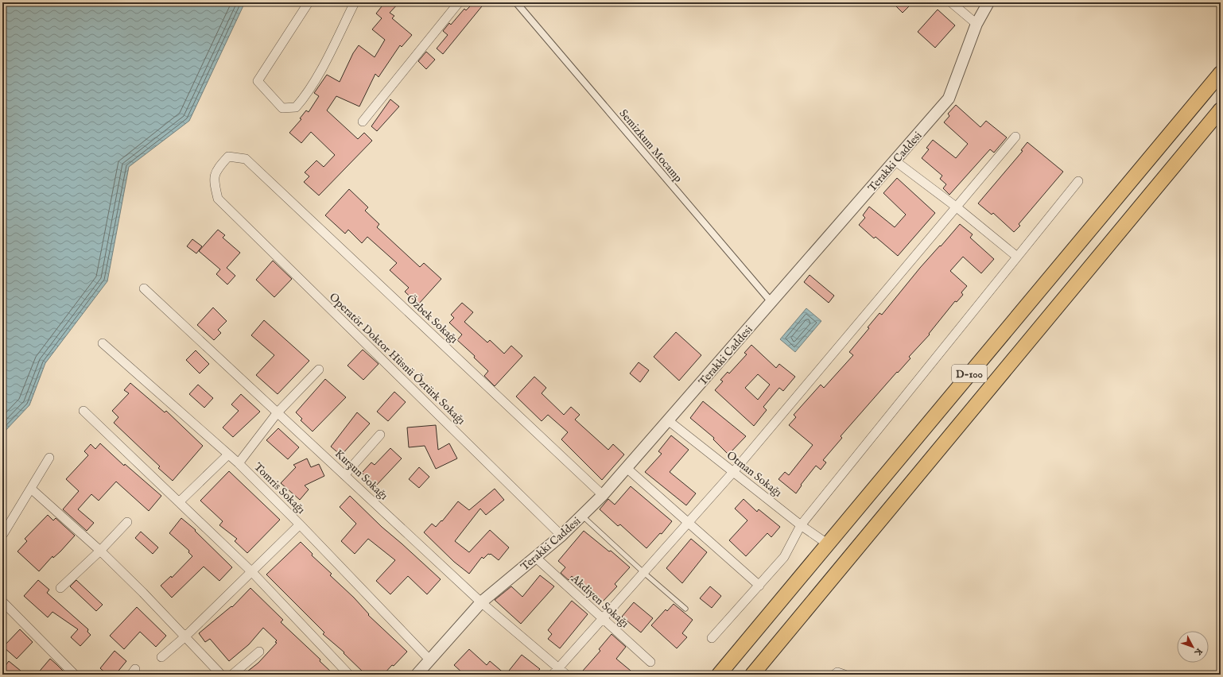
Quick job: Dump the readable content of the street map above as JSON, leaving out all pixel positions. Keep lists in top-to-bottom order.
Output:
{
  "streets": {
    "highway": ["D-100"],
    "street": [
      "Semizkum Mocamp",
      "Terakki Caddesi",
      "Özbek Sokağı",
      "Operatör Doktor Hüsnü Öztürk Sokağı",
      "Otman Sokağı",
      "Kurşun Sokağı",
      "Tomris Sokağı",
      "Akdiyen Sokağı"
    ]
  },
  "crossings": [
    ["Semizkum Mocamp", "Terakki Caddesi"],
    ["Terakki Caddesi", "Özbek Sokağı"],
    ["Terakki Caddesi", "Operatör Doktor Hüsnü Öztürk Sokağı"],
    ["Terakki Caddesi", "Otman Sokağı"],
    ["Terakki Caddesi", "Kurşun Sokağı"],
    ["Terakki Caddesi", "Tomris Sokağı"],
    ["Terakki Caddesi", "Akdiyen Sokağı"],
    ["Özbek Sokağı", "Operatör Doktor Hüsnü Öztürk Sokağı"],
    ["D-100", "Otman Sokağı"]
  ],
  "north": "bottom right"
}
